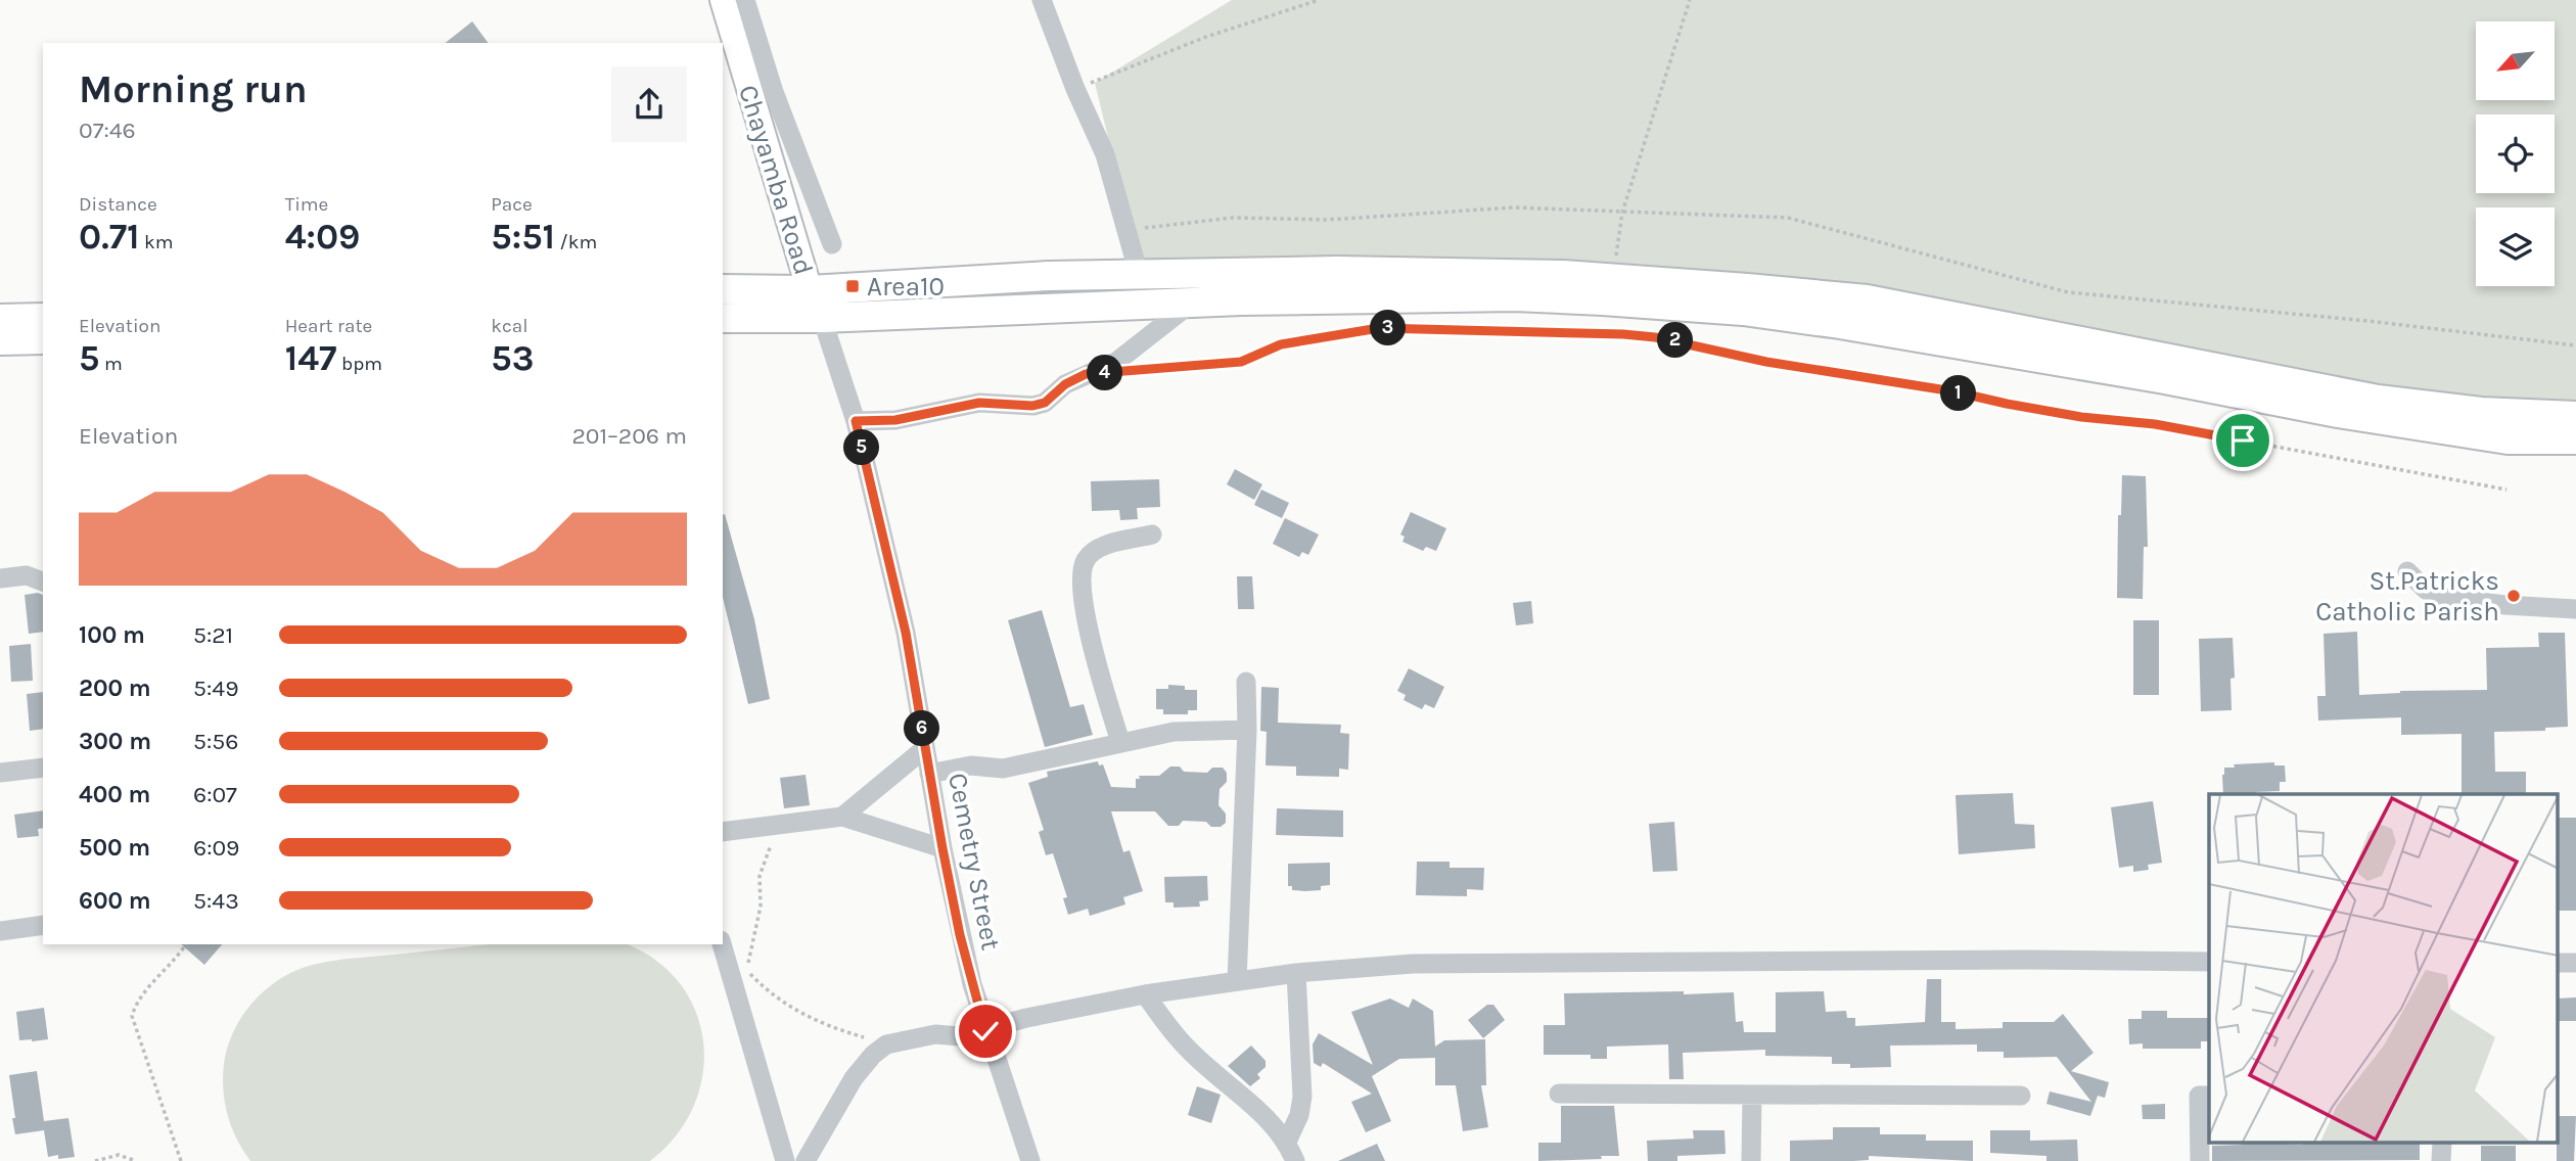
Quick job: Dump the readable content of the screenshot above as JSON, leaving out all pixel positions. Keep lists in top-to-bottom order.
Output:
{
  "streets": {
    "main road": ["Chayamba Road"],
    "street": ["Cemetry Street"]
  },
  "crossings": [
    ["Chayamba Road", "Cemetry Street"]
  ],
  "places": {
    "transit": ["Area10"],
    "other": ["St.Patricks Catholic Parish"]
  },
  "north": "bottom left",
  "page": {
    "heading": ["Morning run", "07:46"],
    "stats": [
      ["Distance", "0.71 km"],
      ["Time", "4:09"],
      ["Pace", "5:51 /km"],
      ["Elevation", "5 m"],
      ["Heart rate", "147 bpm"],
      ["kcal", "53"]
    ],
    "pins": [
      "3",
      "2",
      "4",
      "1",
      "5",
      "6"
    ],
    "chart": ["Elevation", "201–206 m"],
    "list": [
      {
        "name": "100 m",
        "note": "5:21"
      },
      {
        "name": "200 m",
        "note": "5:49"
      },
      {
        "name": "300 m",
        "note": "5:56"
      },
      {
        "name": "400 m",
        "note": "6:07"
      },
      {
        "name": "500 m",
        "note": "6:09"
      },
      {
        "name": "600 m",
        "note": "5:43"
      }
    ]
  }
}
